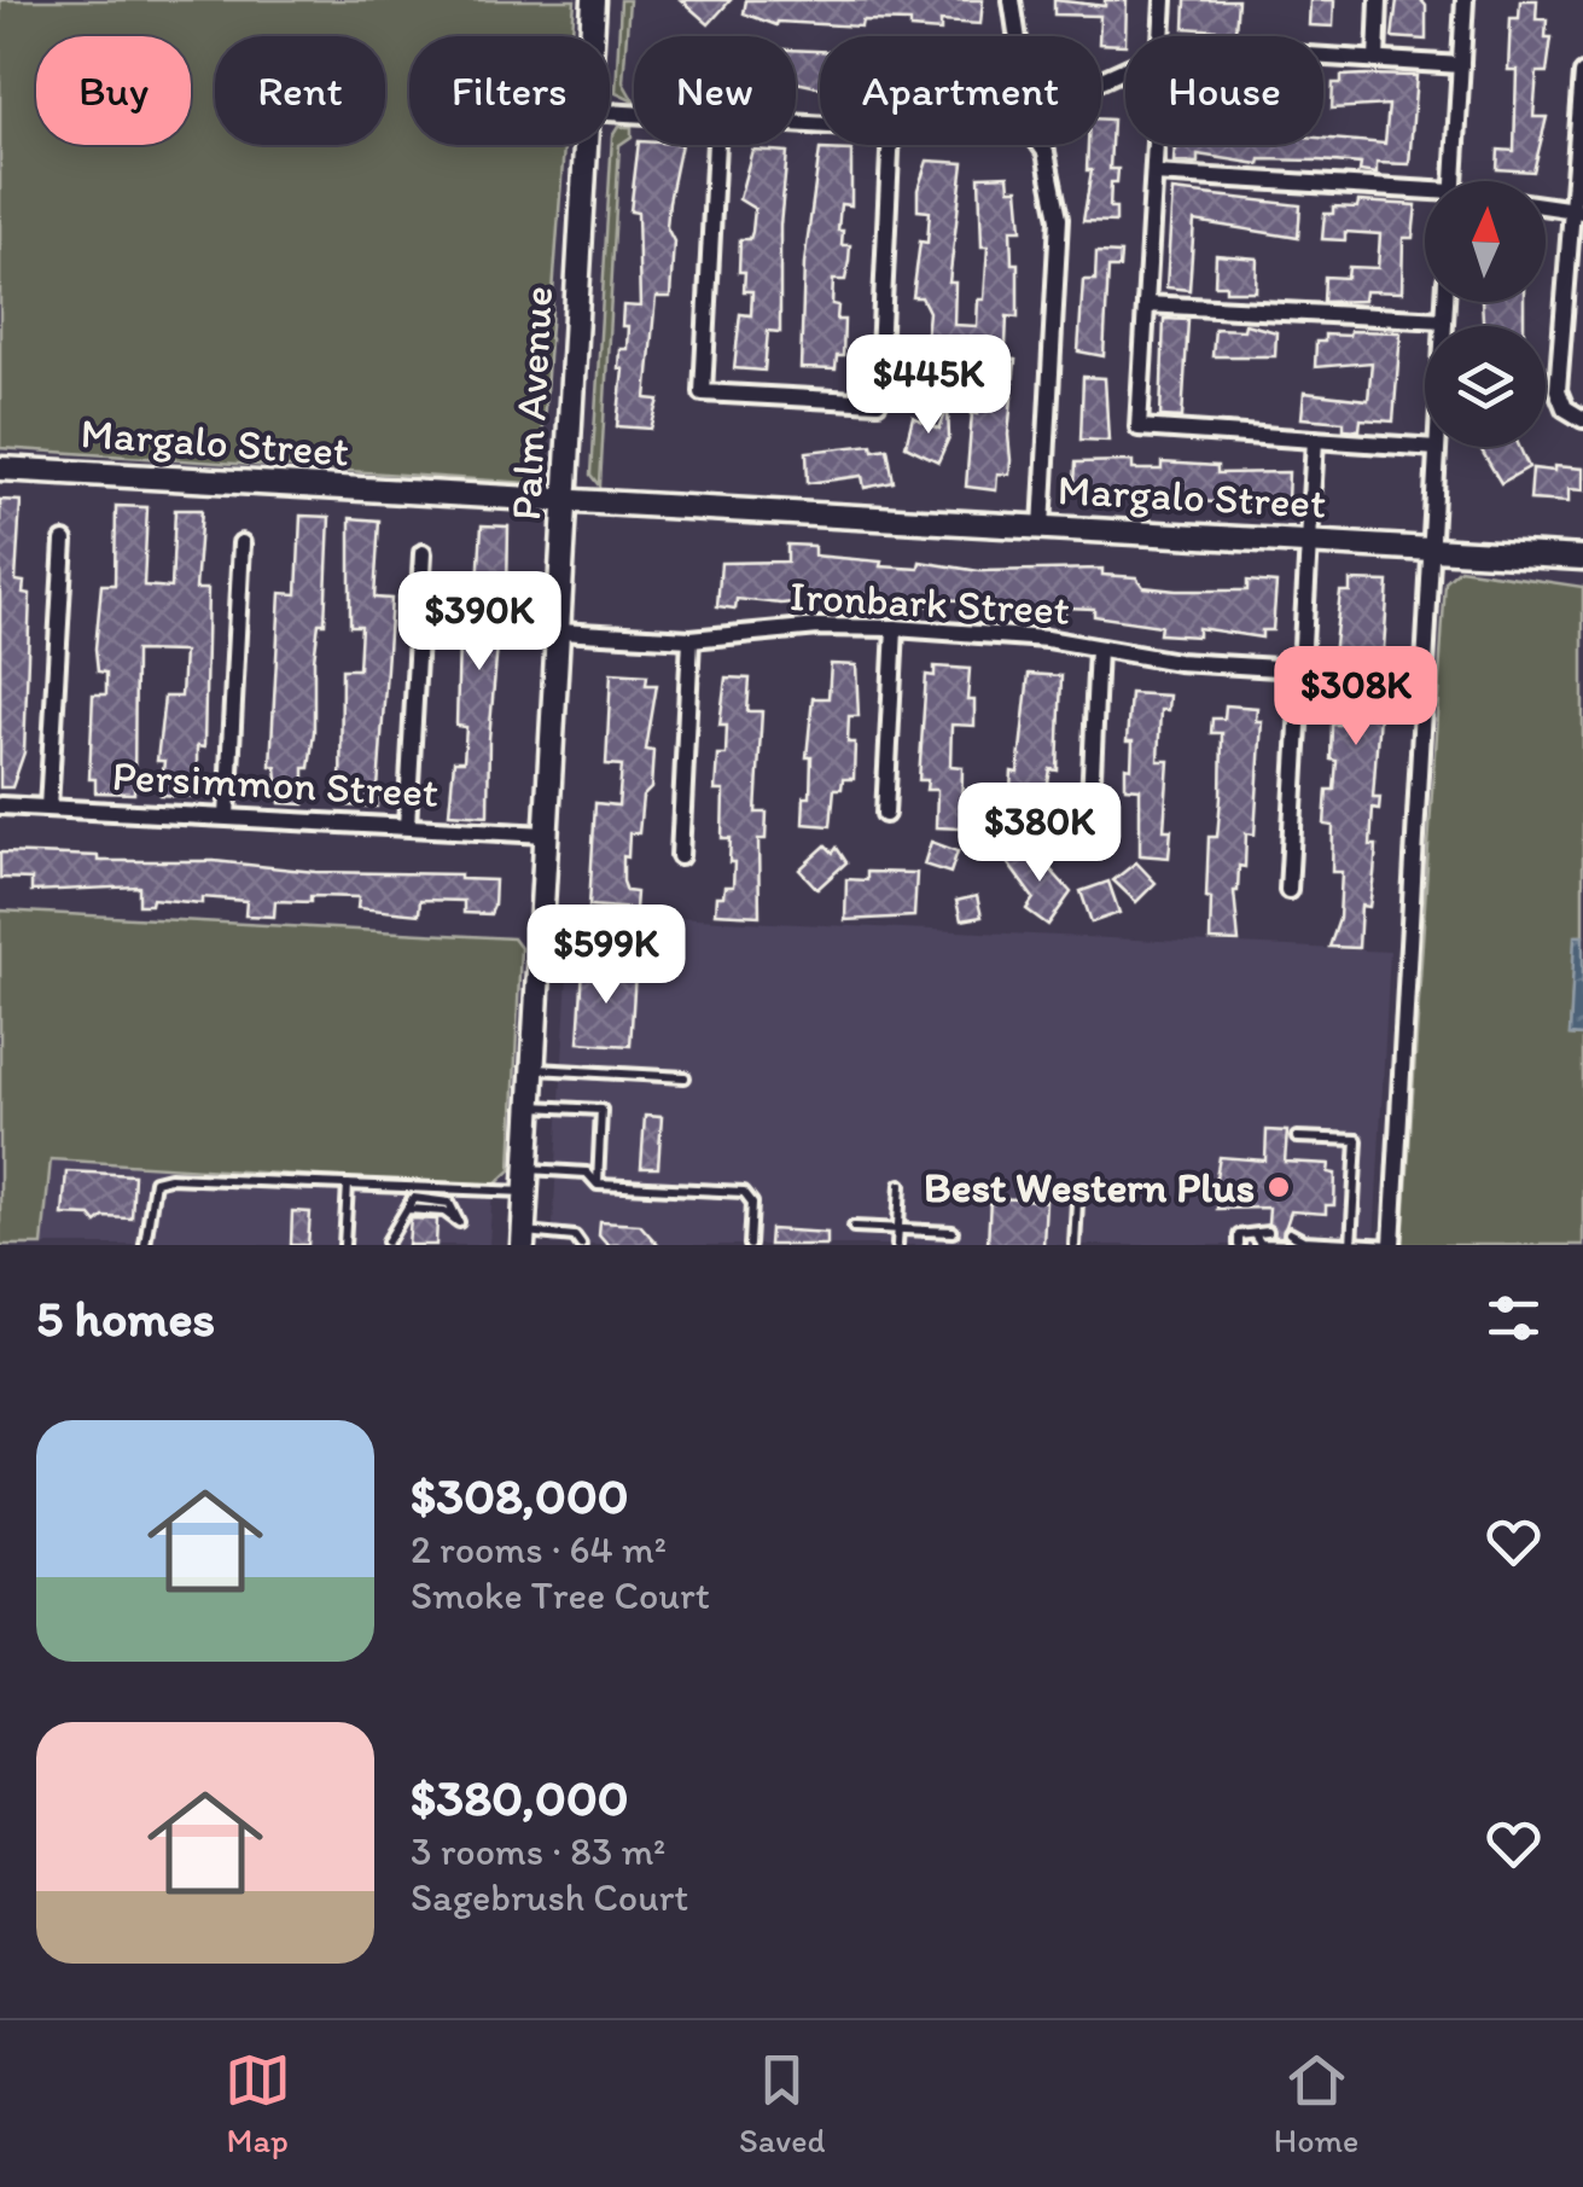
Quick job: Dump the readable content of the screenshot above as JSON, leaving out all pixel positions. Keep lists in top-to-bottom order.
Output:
{
  "streets": {
    "street": [
      "Palm Avenue",
      "Margalo Street",
      "Ironbark Street",
      "Persimmon Street"
    ]
  },
  "crossings": [
    ["Palm Avenue", "Margalo Street"],
    ["Palm Avenue", "Ironbark Street"],
    ["Palm Avenue", "Persimmon Street"]
  ],
  "places": ["Best Western Plus"],
  "north": "top",
  "page": {
    "chip": [
      "Buy",
      "Rent",
      "Filters",
      "New",
      "Apartment",
      "House"
    ],
    "price": [
      "$445K",
      "$390K",
      "$308K",
      "$380K",
      "$599K"
    ],
    "heading": "5 homes",
    "list": [
      {
        "name": "$308,000",
        "note": "2 rooms · 64 m² · Smoke Tree Court"
      },
      {
        "name": "$380,000",
        "note": "3 rooms · 83 m² · Sagebrush Court"
      }
    ],
    "tabs": ["Map", "Saved", "Home"]
  }
}
